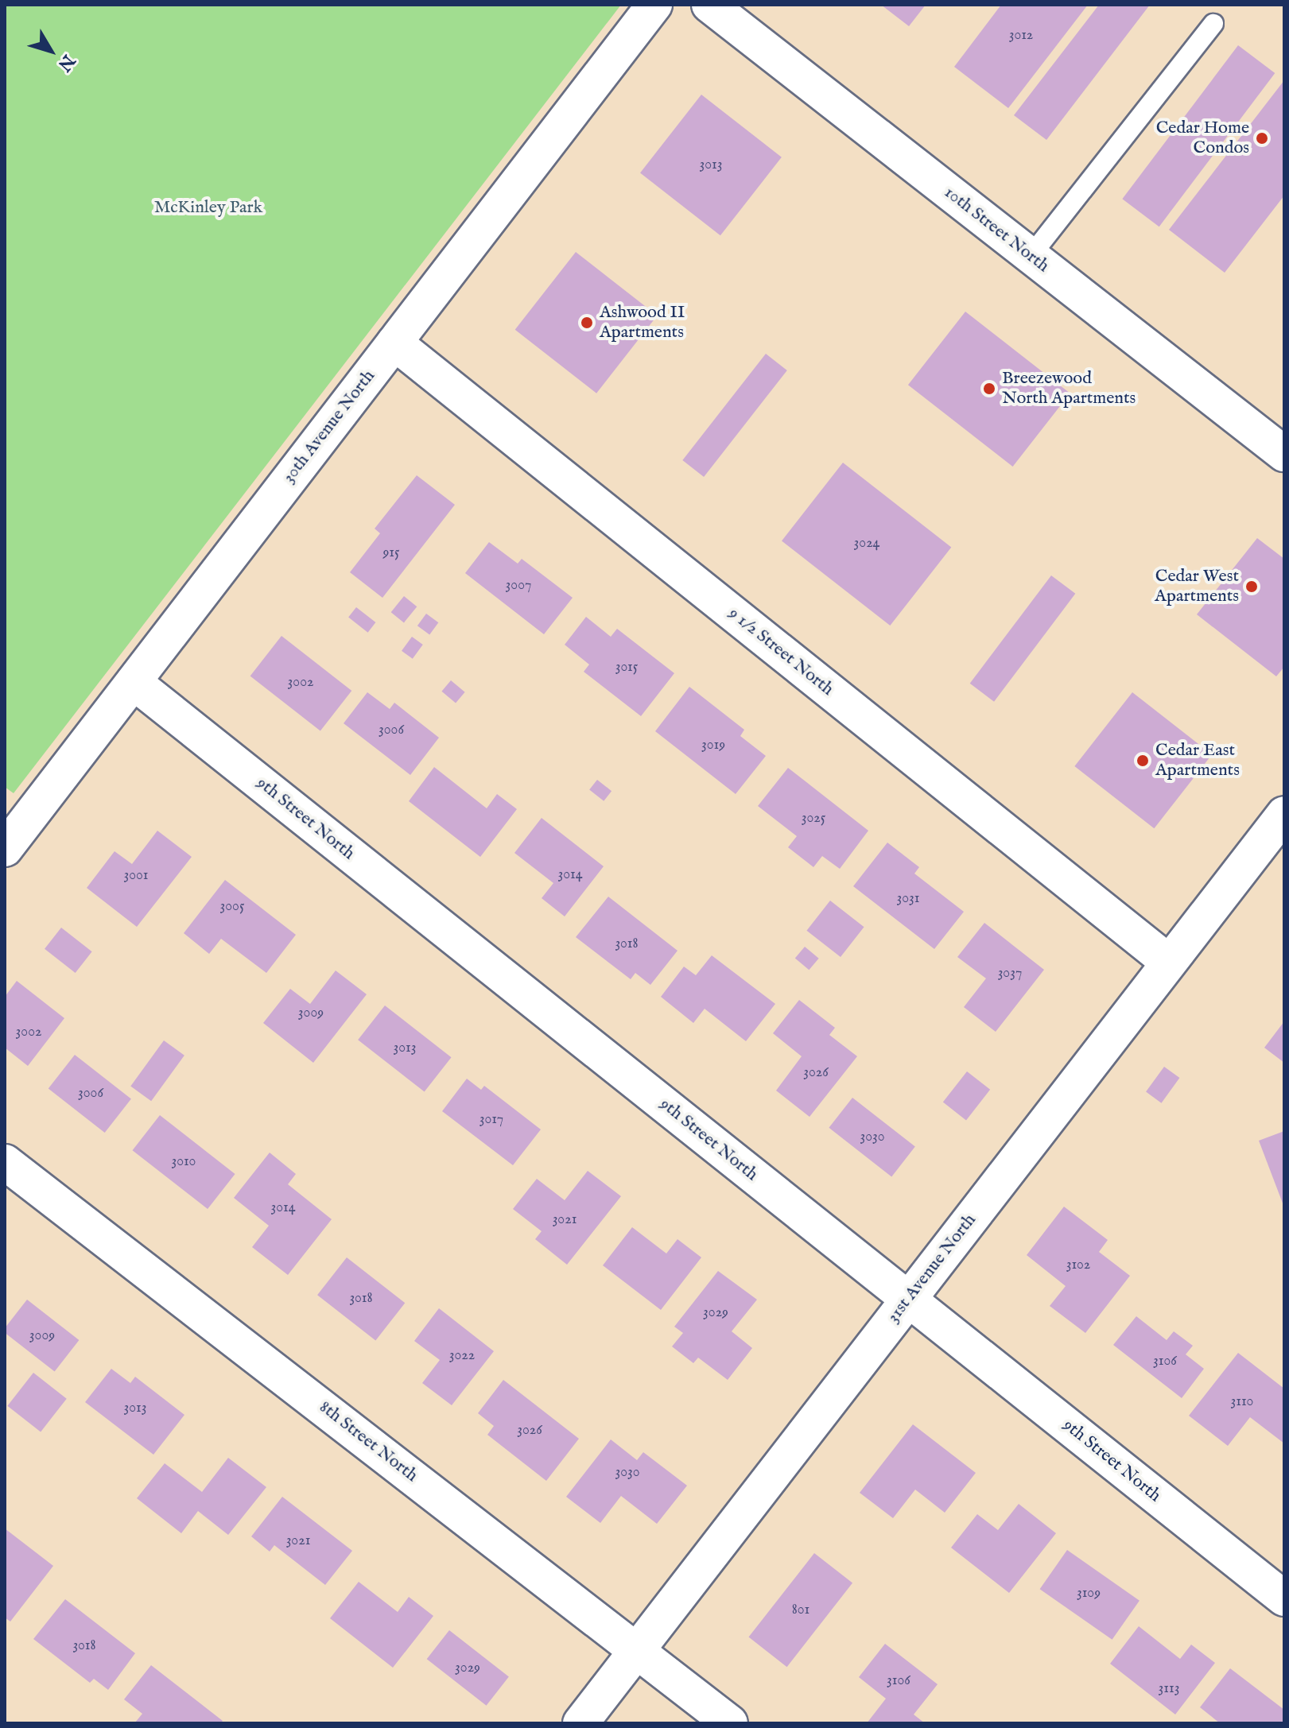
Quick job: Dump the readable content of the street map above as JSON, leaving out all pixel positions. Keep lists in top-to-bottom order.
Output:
{
  "streets": {
    "street": [
      "10th Street North",
      "30th Avenue North",
      "9 1/2 Street North",
      "9th Street North",
      "31st Avenue North",
      "8th Street North"
    ]
  },
  "crossings": [
    ["30th Avenue North", "9 1/2 Street North"],
    ["30th Avenue North", "9th Street North"],
    ["9 1/2 Street North", "31st Avenue North"],
    ["9th Street North", "31st Avenue North"],
    ["31st Avenue North", "8th Street North"]
  ],
  "parks": ["McKinley Park"],
  "places": [
    "Cedar Home Condos",
    "Ashwood II Apartments",
    "Breezewood North Apartments",
    "Cedar West Apartments",
    "Cedar East Apartments"
  ],
  "house_numbers": [
    "3012",
    "3013",
    "3024",
    "915",
    "3007",
    "3015",
    "3002",
    "3006",
    "3019",
    "3025",
    "3014",
    "3001",
    "3031",
    "3005",
    "3018",
    "3037",
    "3009",
    "3002",
    "3013",
    "3026",
    "3006",
    "3017",
    "3030",
    "3010",
    "3014",
    "3021",
    "3102",
    "3018",
    "3029",
    "3009",
    "3022",
    "3106",
    "3110",
    "3013",
    "3026",
    "3030",
    "3021",
    "3109",
    "801",
    "3018",
    "3029",
    "3106",
    "3113"
  ],
  "north": "bottom right"
}
